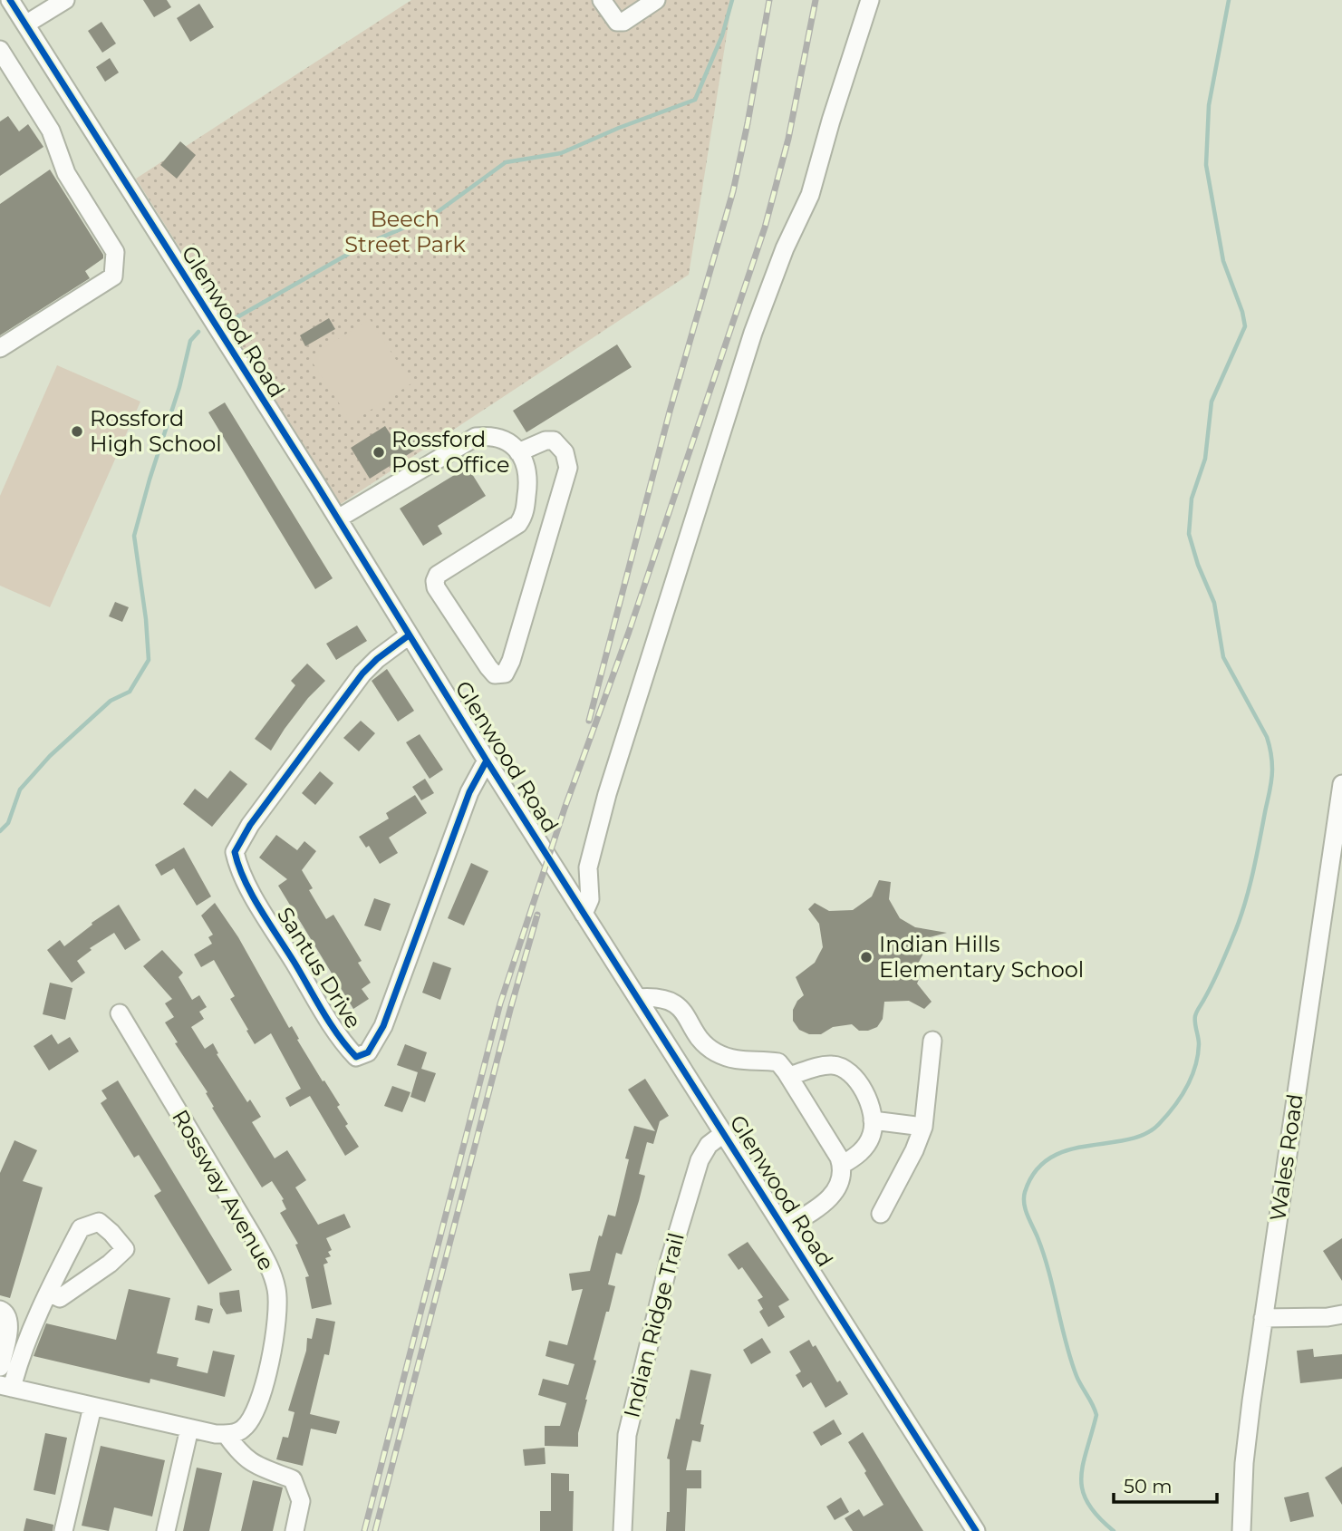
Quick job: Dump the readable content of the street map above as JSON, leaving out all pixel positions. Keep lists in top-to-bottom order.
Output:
{
  "streets": {
    "street": [
      "Glenwood Road",
      "Santus Drive",
      "Wales Road",
      "Rossway Avenue",
      "Indian Ridge Trail"
    ]
  },
  "crossings": [
    ["Glenwood Road", "Santus Drive"],
    ["Glenwood Road", "Indian Ridge Trail"]
  ],
  "parks": ["Beech Street Park"],
  "places": ["Rossford High School", "Rossford Post Office", "Indian Hills Elementary School"],
  "scale_bar": "50 m"
}
